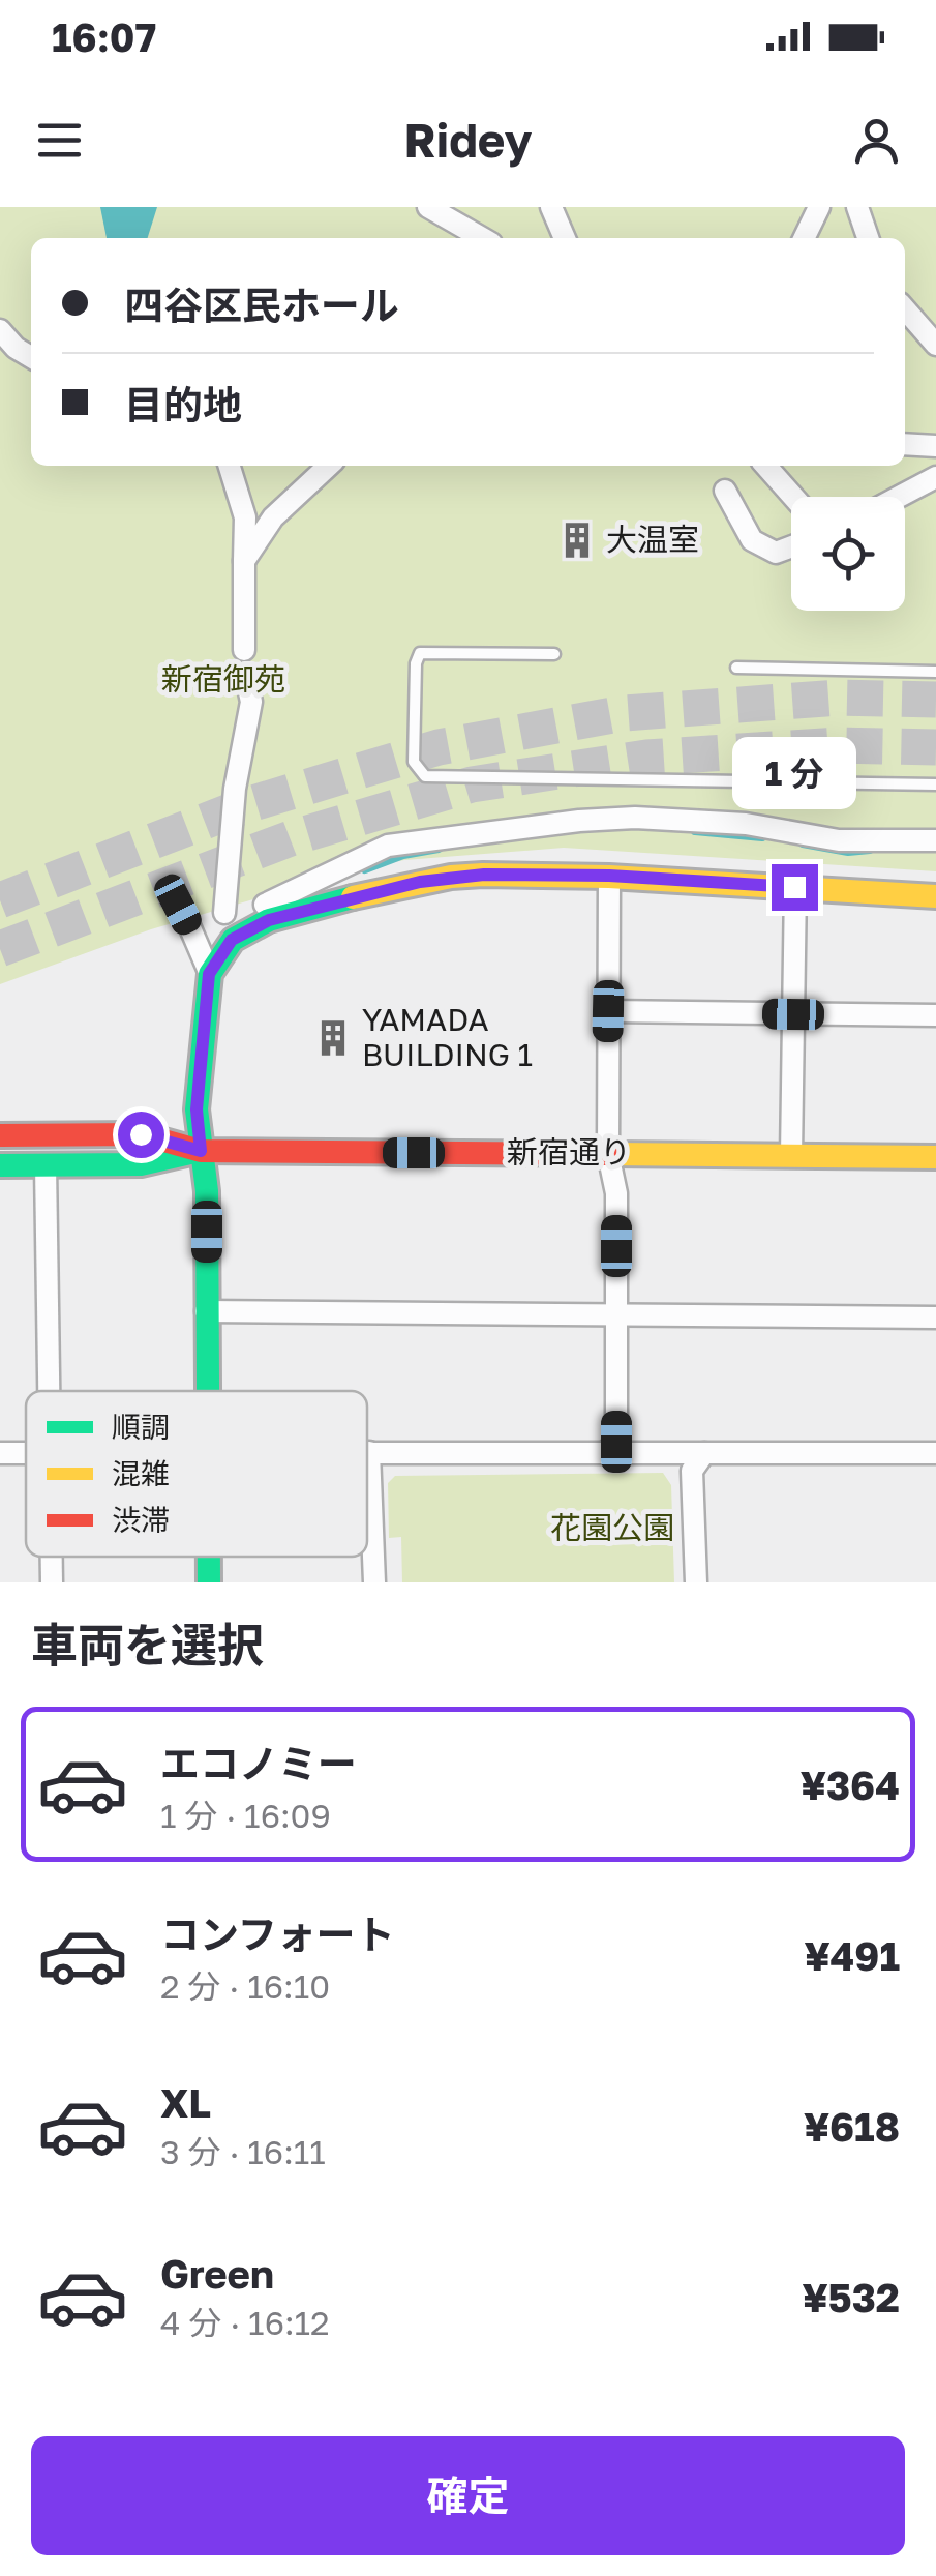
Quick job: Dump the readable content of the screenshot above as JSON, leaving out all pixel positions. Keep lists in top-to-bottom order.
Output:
{
  "streets": {
    "street": ["新宿通り"]
  },
  "parks": ["新宿御苑", "花園公園"],
  "places": {
    "building": ["大温室", "YAMADA BUILDING 1"]
  },
  "legend": ["順調", "混雑", "渋滞"],
  "page": {
    "status": "16:07",
    "header": "Ridey",
    "banner": ["四谷区民ホール", "目的地"],
    "bubble": "1 分",
    "heading": "車両を選択",
    "list": [
      {
        "name": "エコノミー",
        "note": "1 分 · 16:09",
        "value": "¥364"
      },
      {
        "name": "コンフォート",
        "note": "2 分 · 16:10",
        "value": "¥491"
      },
      {
        "name": "XL",
        "note": "3 分 · 16:11",
        "value": "¥618"
      },
      {
        "name": "Green",
        "note": "4 分 · 16:12",
        "value": "¥532"
      }
    ],
    "buttons": "確定"
  }
}
